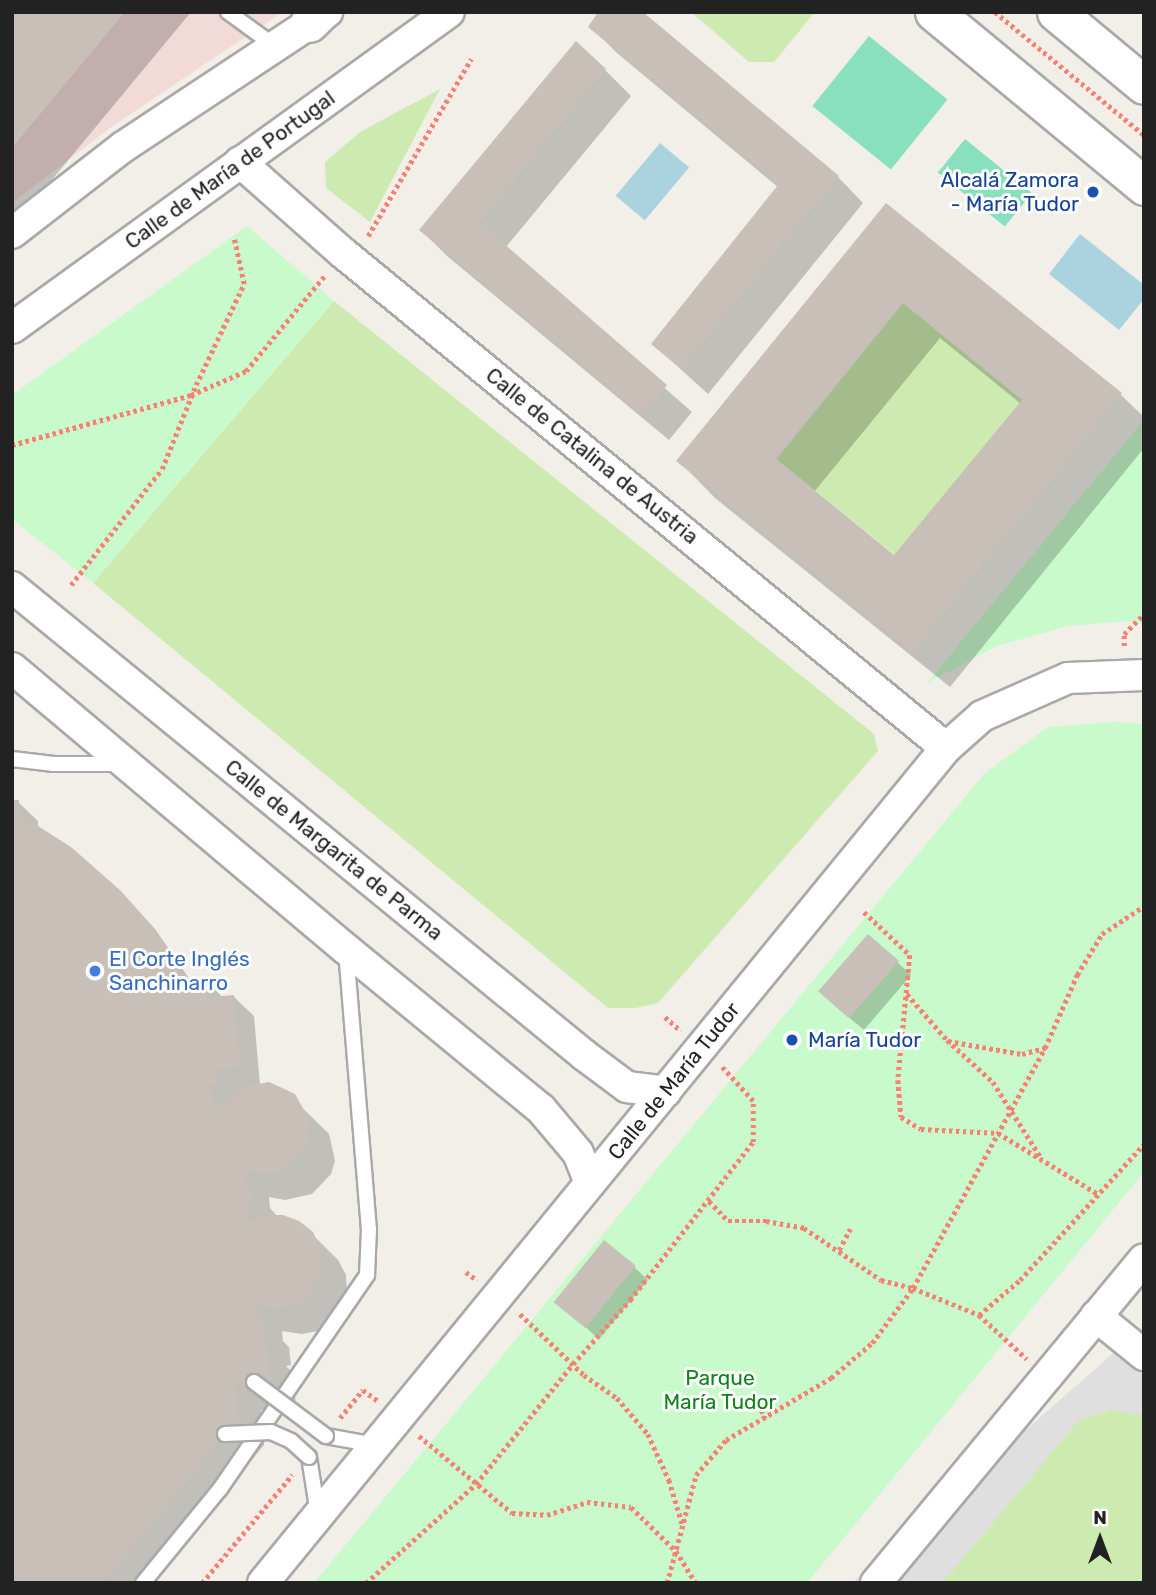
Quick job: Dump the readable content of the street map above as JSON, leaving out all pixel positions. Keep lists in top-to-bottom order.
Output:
{
  "streets": {
    "street": [
      "Calle de María de Portugal",
      "Calle de Catalina de Austria",
      "Calle de Margarita de Parma",
      "Calle de María Tudor"
    ]
  },
  "crossings": [
    ["Calle de María de Portugal", "Calle de Catalina de Austria"],
    ["Calle de Catalina de Austria", "Calle de María Tudor"],
    ["Calle de Margarita de Parma", "Calle de María Tudor"]
  ],
  "parks": ["Parque María Tudor"],
  "places": ["Alcalá Zamora - María Tudor", "El Corte Inglés Sanchinarro", "María Tudor"],
  "north": "top"
}
